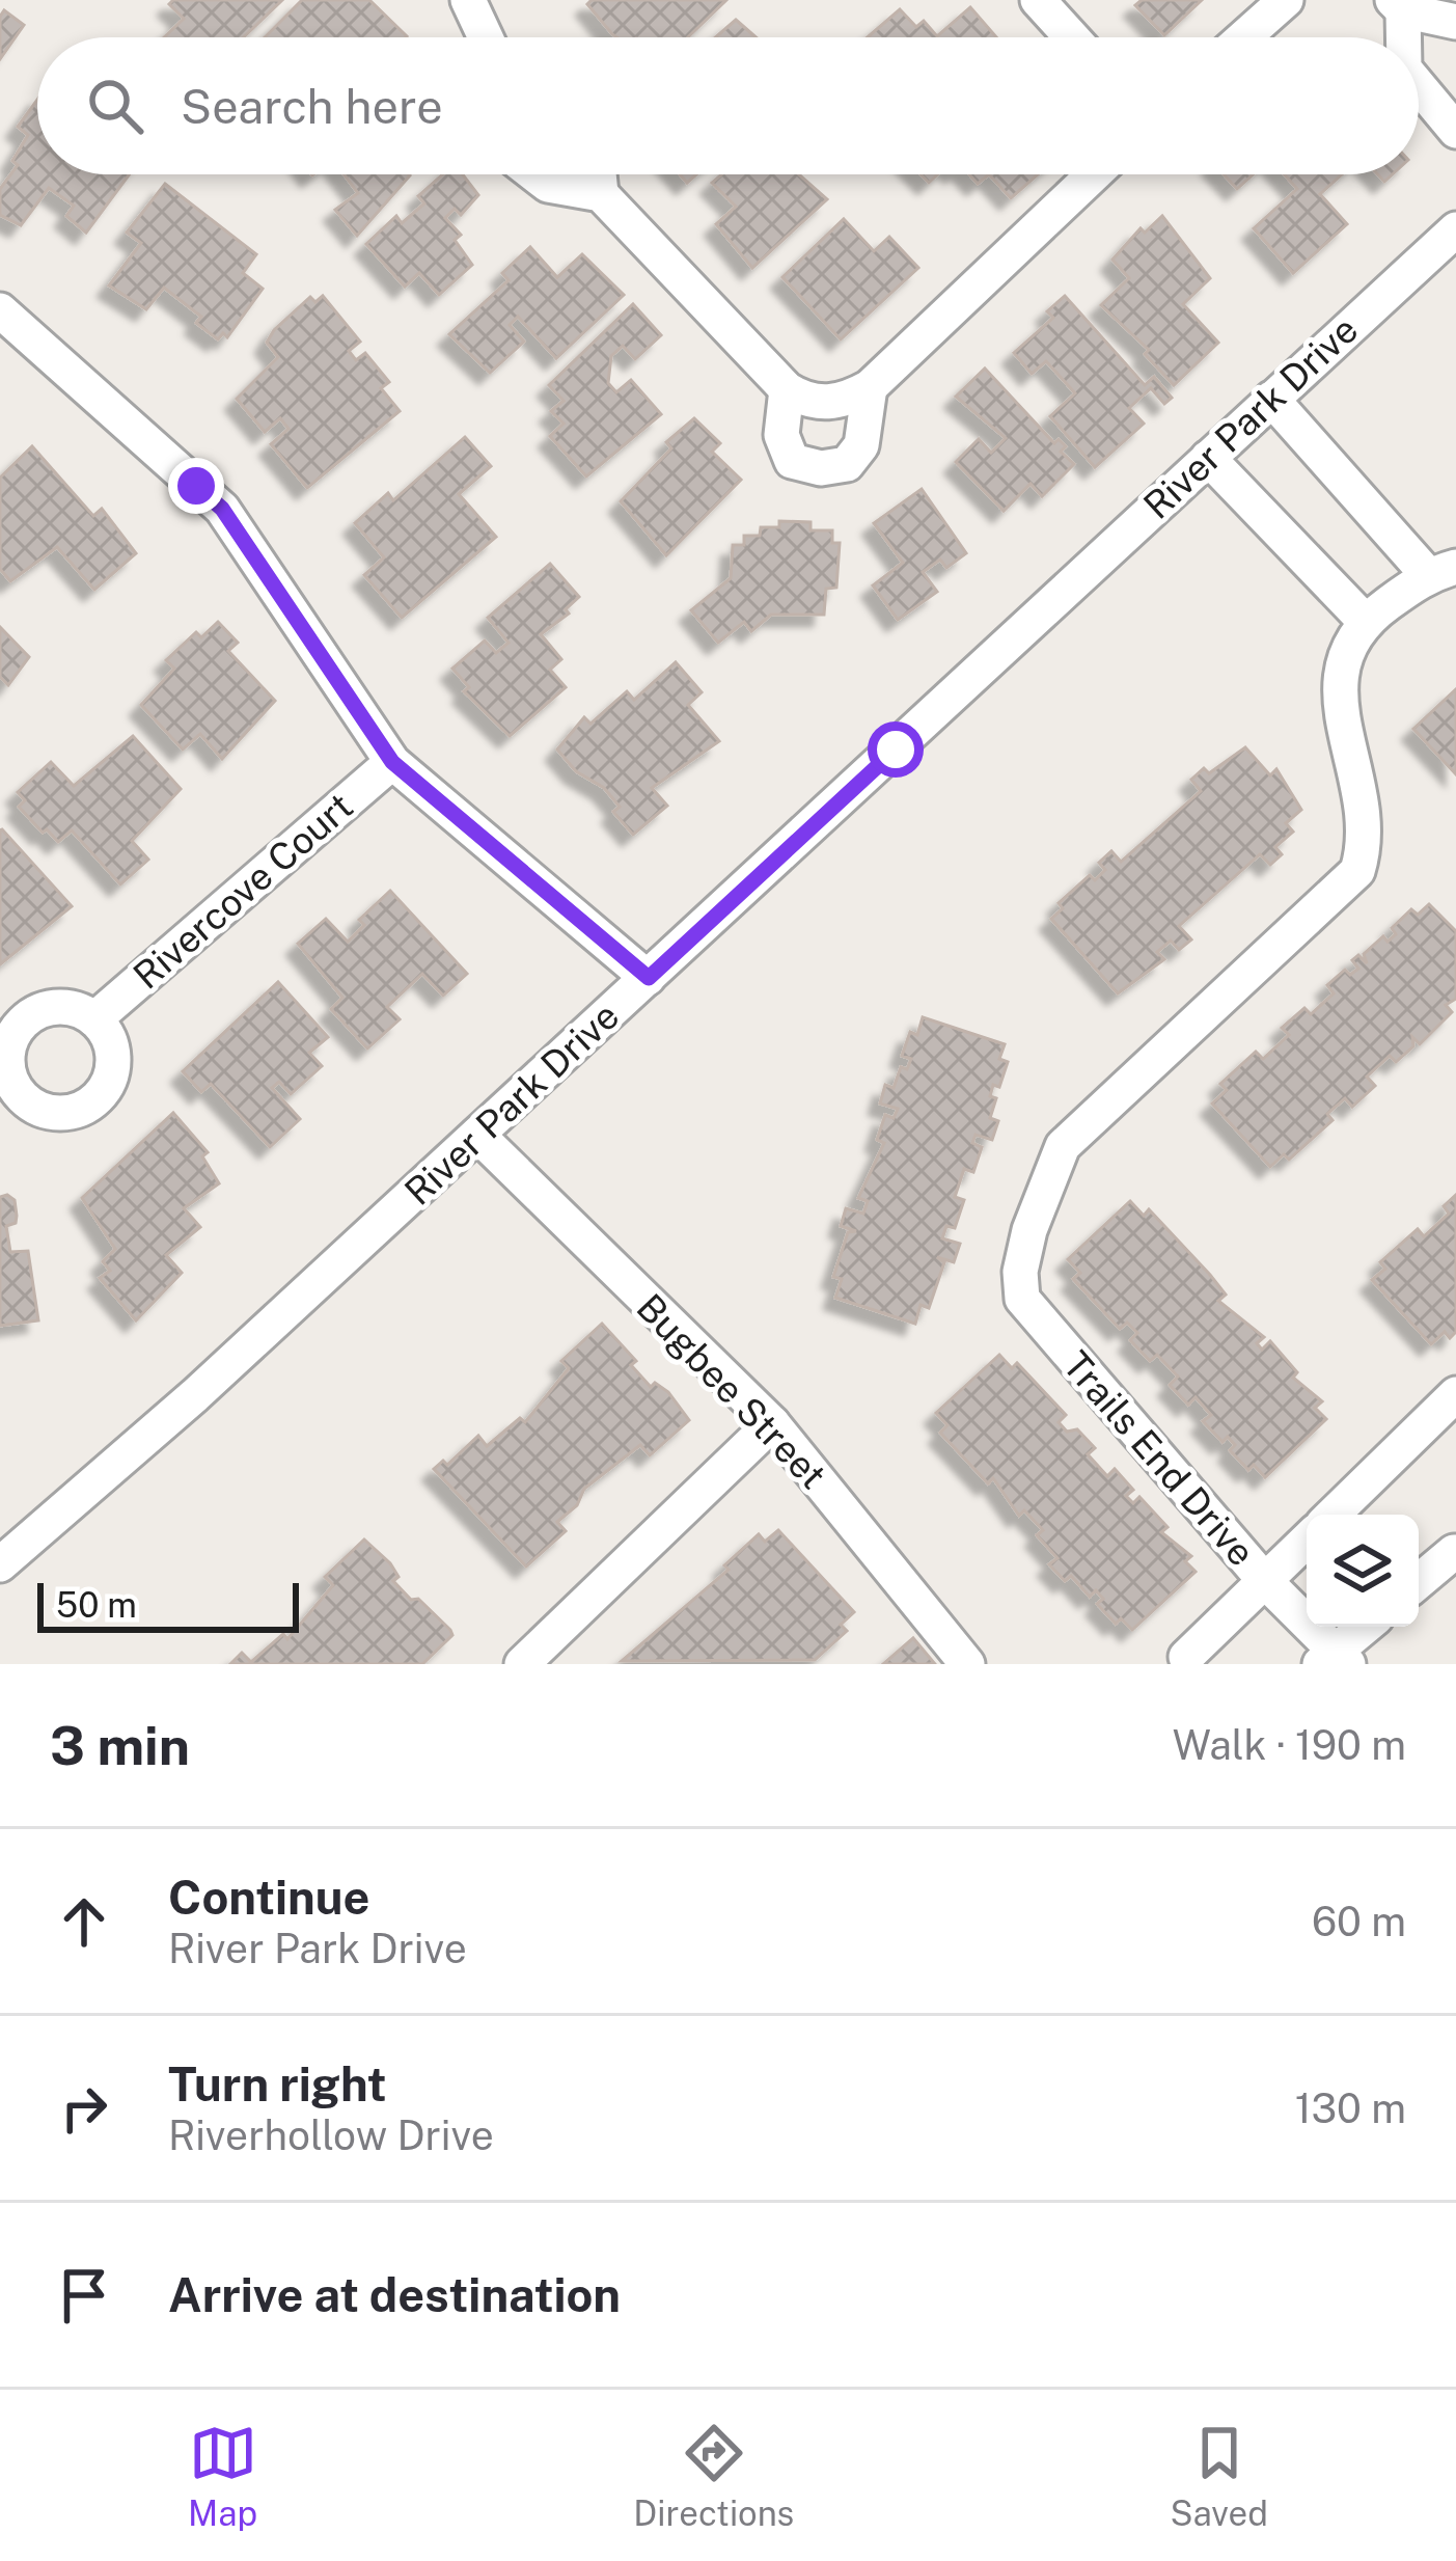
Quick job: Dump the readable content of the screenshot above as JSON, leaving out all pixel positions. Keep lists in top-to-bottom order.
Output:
{
  "streets": {
    "street": [
      "River Park Drive",
      "Rivercove Court",
      "Bugbee Street",
      "Trails End Drive"
    ]
  },
  "crossings": [
    ["River Park Drive", "Bugbee Street"]
  ],
  "scale_bar": "50 m",
  "page": {
    "search": "Search here",
    "scale": "50 m",
    "heading": ["3 min", "Walk · 190 m"],
    "list": [
      ["Continue", "River Park Drive", "60 m"],
      ["Turn right", "Riverhollow Drive", "130 m"],
      "Arrive at destination"
    ],
    "nav": ["Map", "Directions", "Saved"]
  }
}
